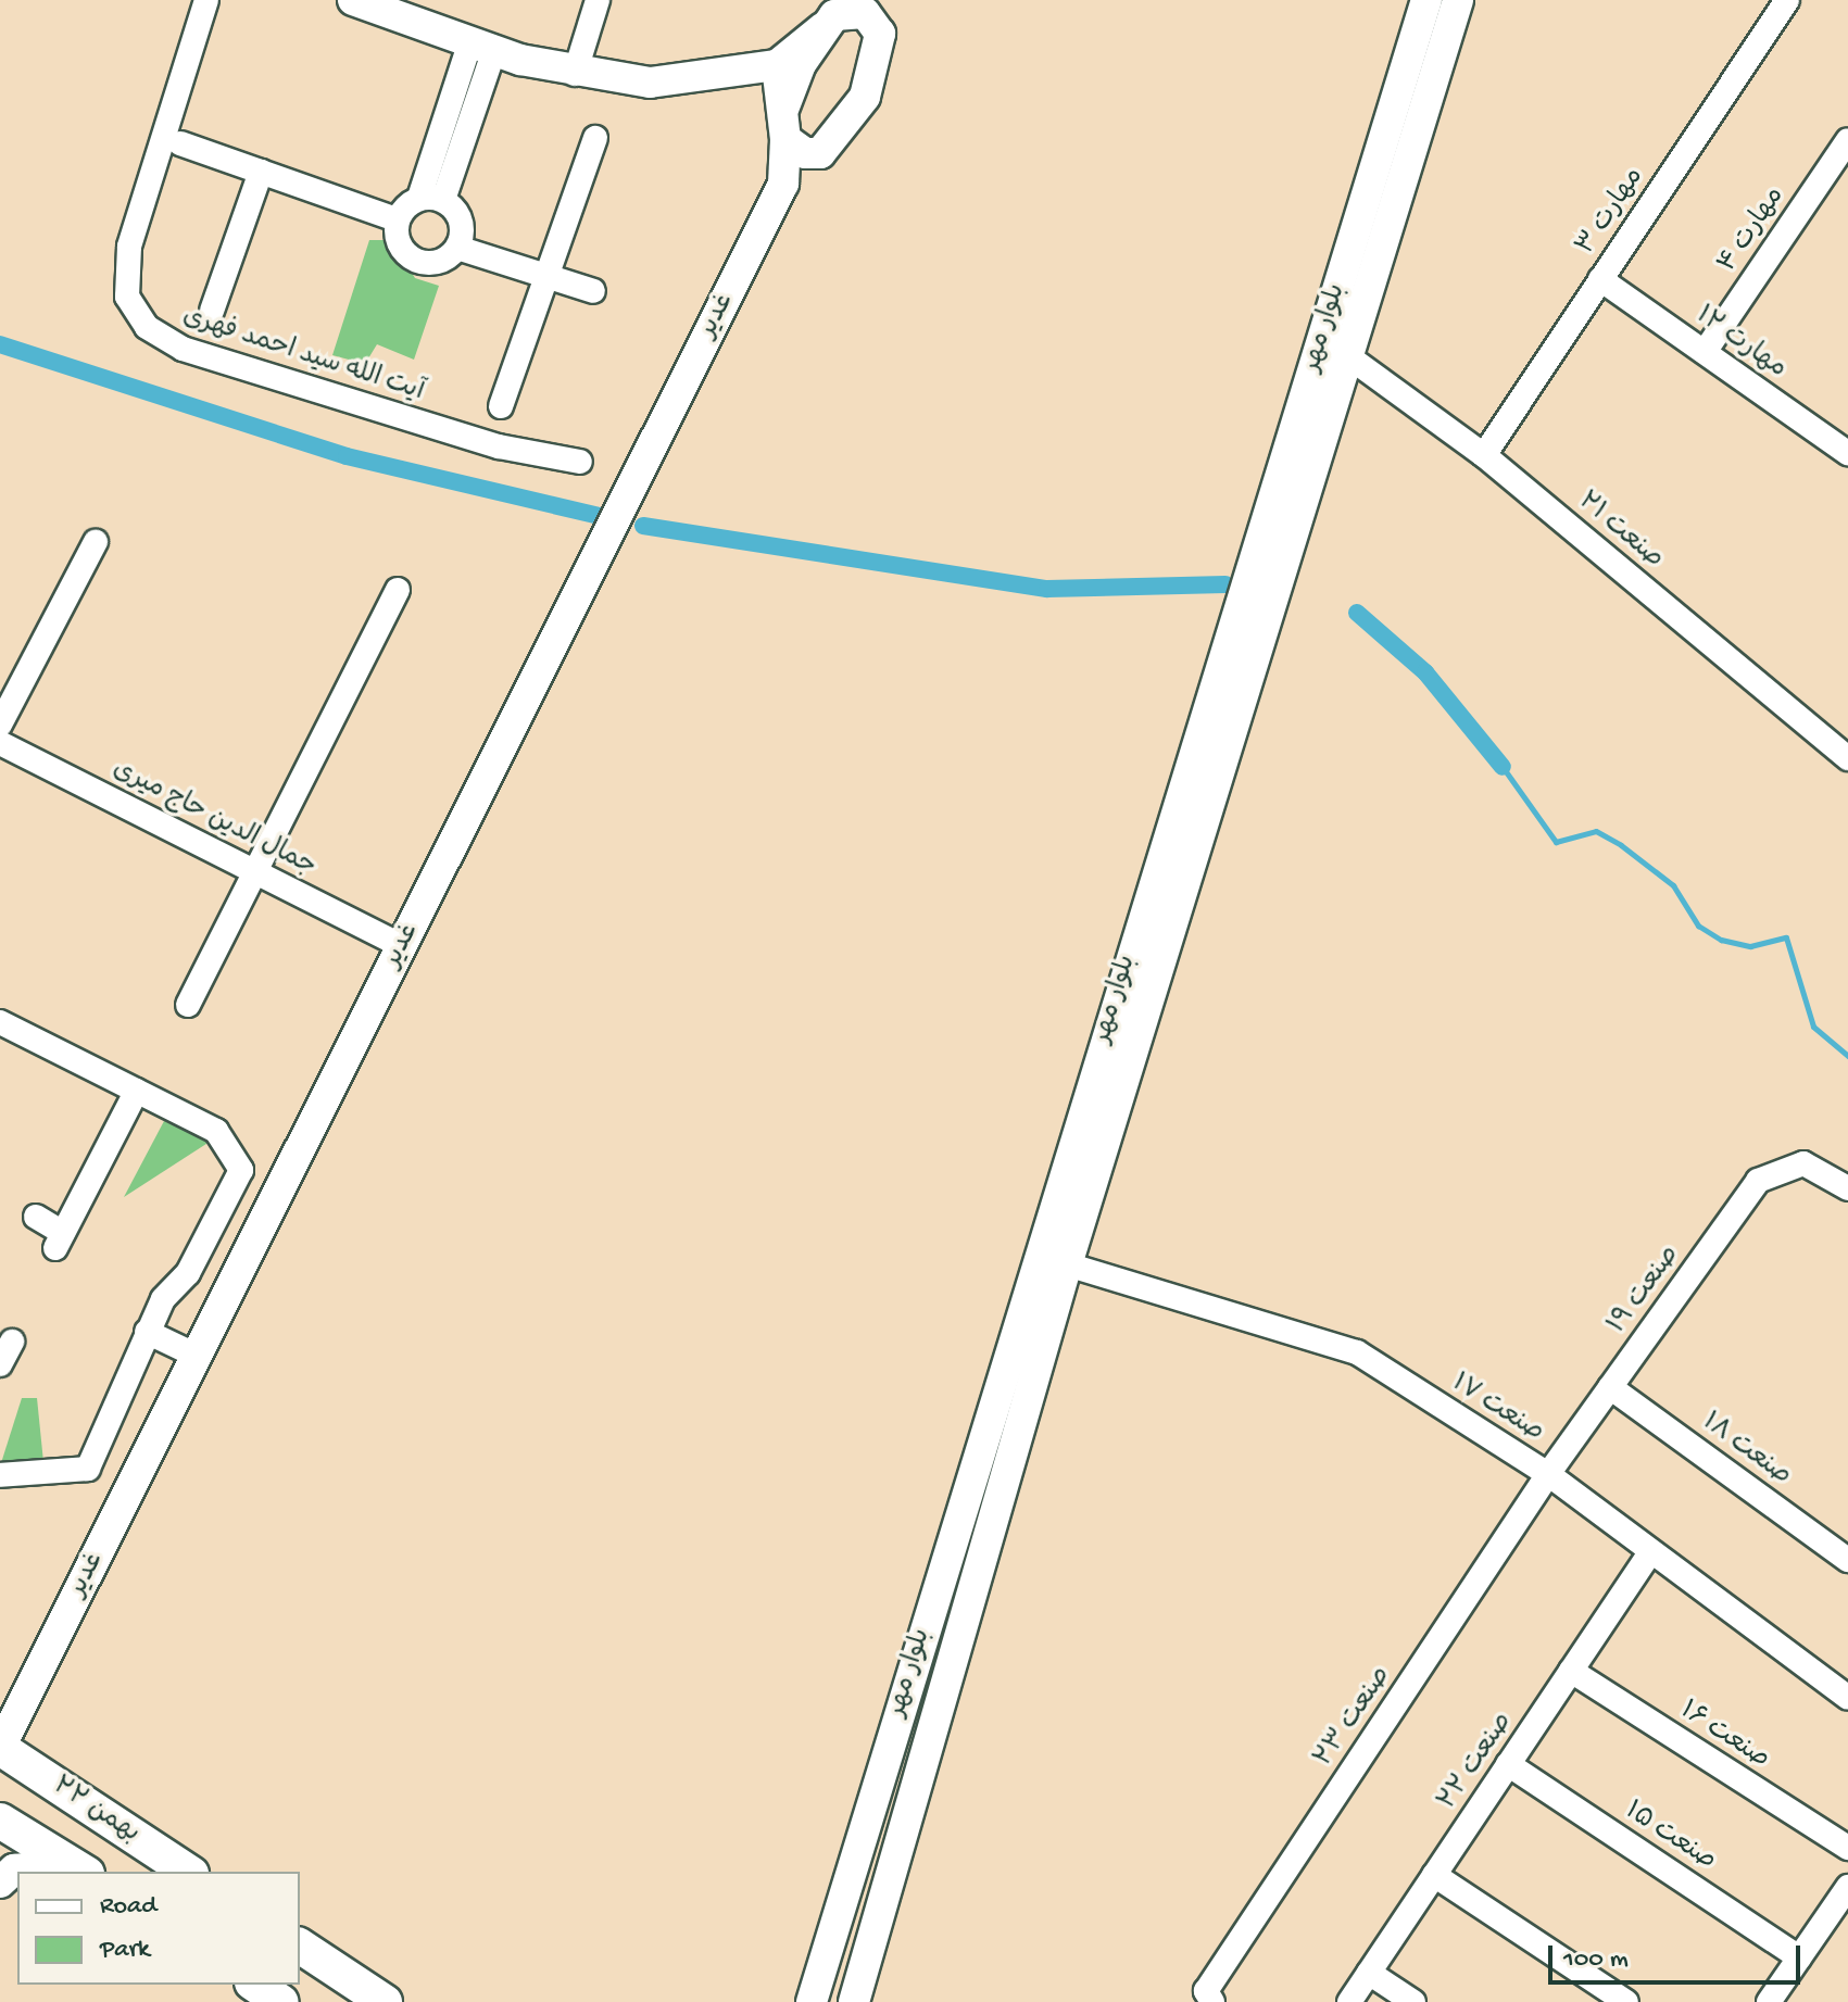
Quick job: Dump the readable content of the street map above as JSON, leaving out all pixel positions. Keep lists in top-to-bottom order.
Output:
{
  "streets": {
    "highway": ["۲۲ بهمن"],
    "main road": ["غدیر", "بلوار مهر"],
    "street": [
      "مهارت ۳",
      "مهارت ۴",
      "مهارت ۱۲",
      "آیت الله سید احمد فهری",
      "صنعت ۲۱",
      "جمال الدین حاج میری",
      "صنعت ۱۹",
      "صنعت ۱۷",
      "صنعت ۱۸",
      "صنعت ۲۳",
      "صنعت ۱۶",
      "صنعت ۲۲",
      "صنعت ۱۵"
    ]
  },
  "crossings": [
    ["مهارت ۳", "مهارت ۱۲"],
    ["مهارت ۳", "صنعت ۲۱"],
    ["مهارت ۴", "مهارت ۱۲"],
    ["غدیر", "جمال الدین حاج میری"],
    ["غدیر", "۲۲ بهمن"],
    ["بلوار مهر", "صنعت ۲۱"],
    ["بلوار مهر", "صنعت ۱۷"],
    ["صنعت ۱۹", "صنعت ۱۷"],
    ["صنعت ۱۹", "صنعت ۱۸"],
    ["صنعت ۱۹", "صنعت ۲۳"],
    ["صنعت ۱۷", "صنعت ۲۳"],
    ["صنعت ۱۷", "صنعت ۲۲"],
    ["صنعت ۱۶", "صنعت ۲۲"],
    ["صنعت ۲۲", "صنعت ۱۵"]
  ],
  "legend": ["Road", "Park"],
  "scale_bar": "100 m"
}
